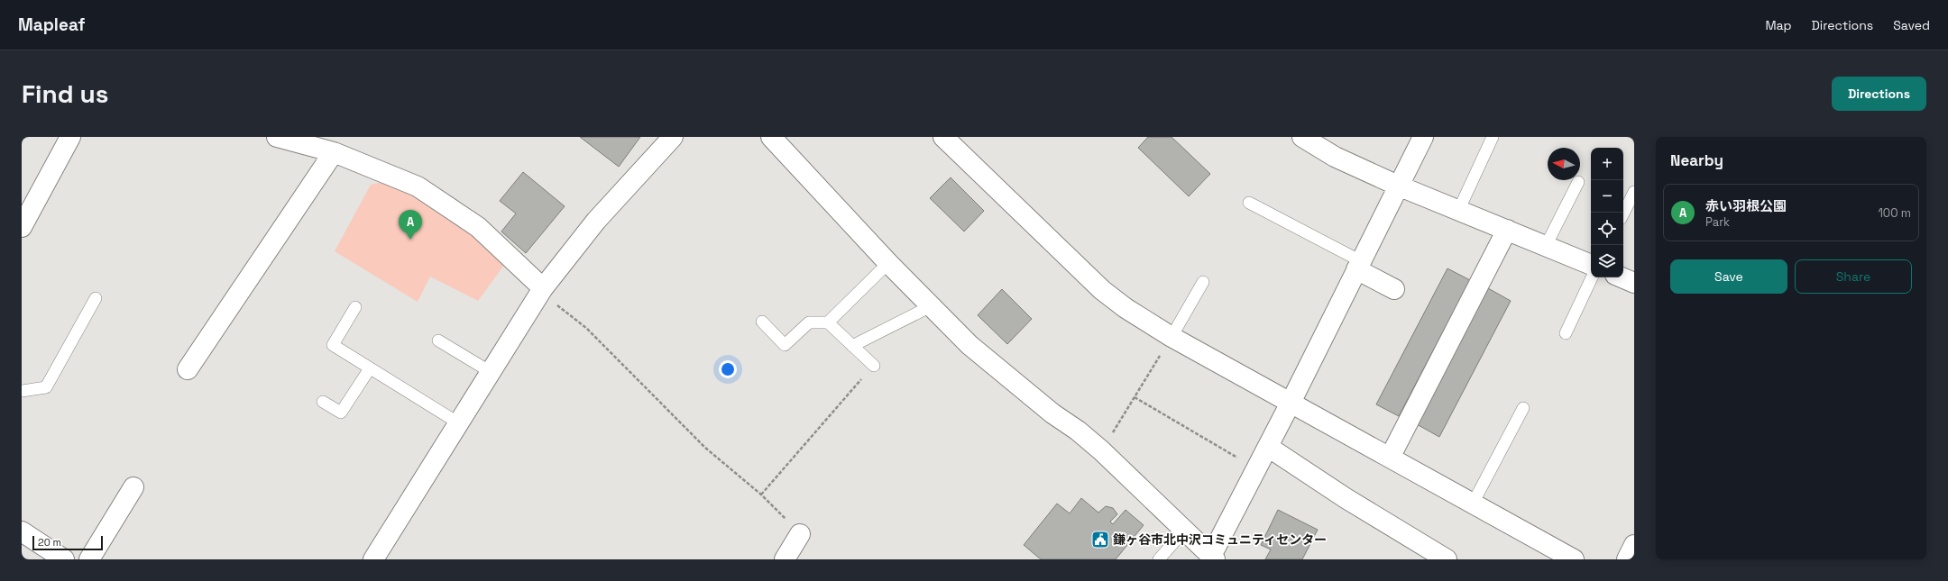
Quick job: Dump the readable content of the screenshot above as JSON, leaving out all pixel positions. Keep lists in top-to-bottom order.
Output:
{
  "places": {
    "public building": ["鎌ヶ谷市北中沢コミュニティセンター"]
  },
  "scale_bar": "20 m",
  "north": "left",
  "page": {
    "header": "Mapleaf",
    "nav": ["Map", "Directions", "Saved"],
    "buttons": [
      "Directions",
      ["Save", "Share"]
    ],
    "title": "Find us",
    "heading": "Nearby",
    "map_buttons": ["+", "−"],
    "list": [
      {
        "mark": "A",
        "name": "赤い羽根公園",
        "note": "Park",
        "value": "100 m"
      }
    ],
    "pins": "A",
    "scale": "20 m"
  }
}
